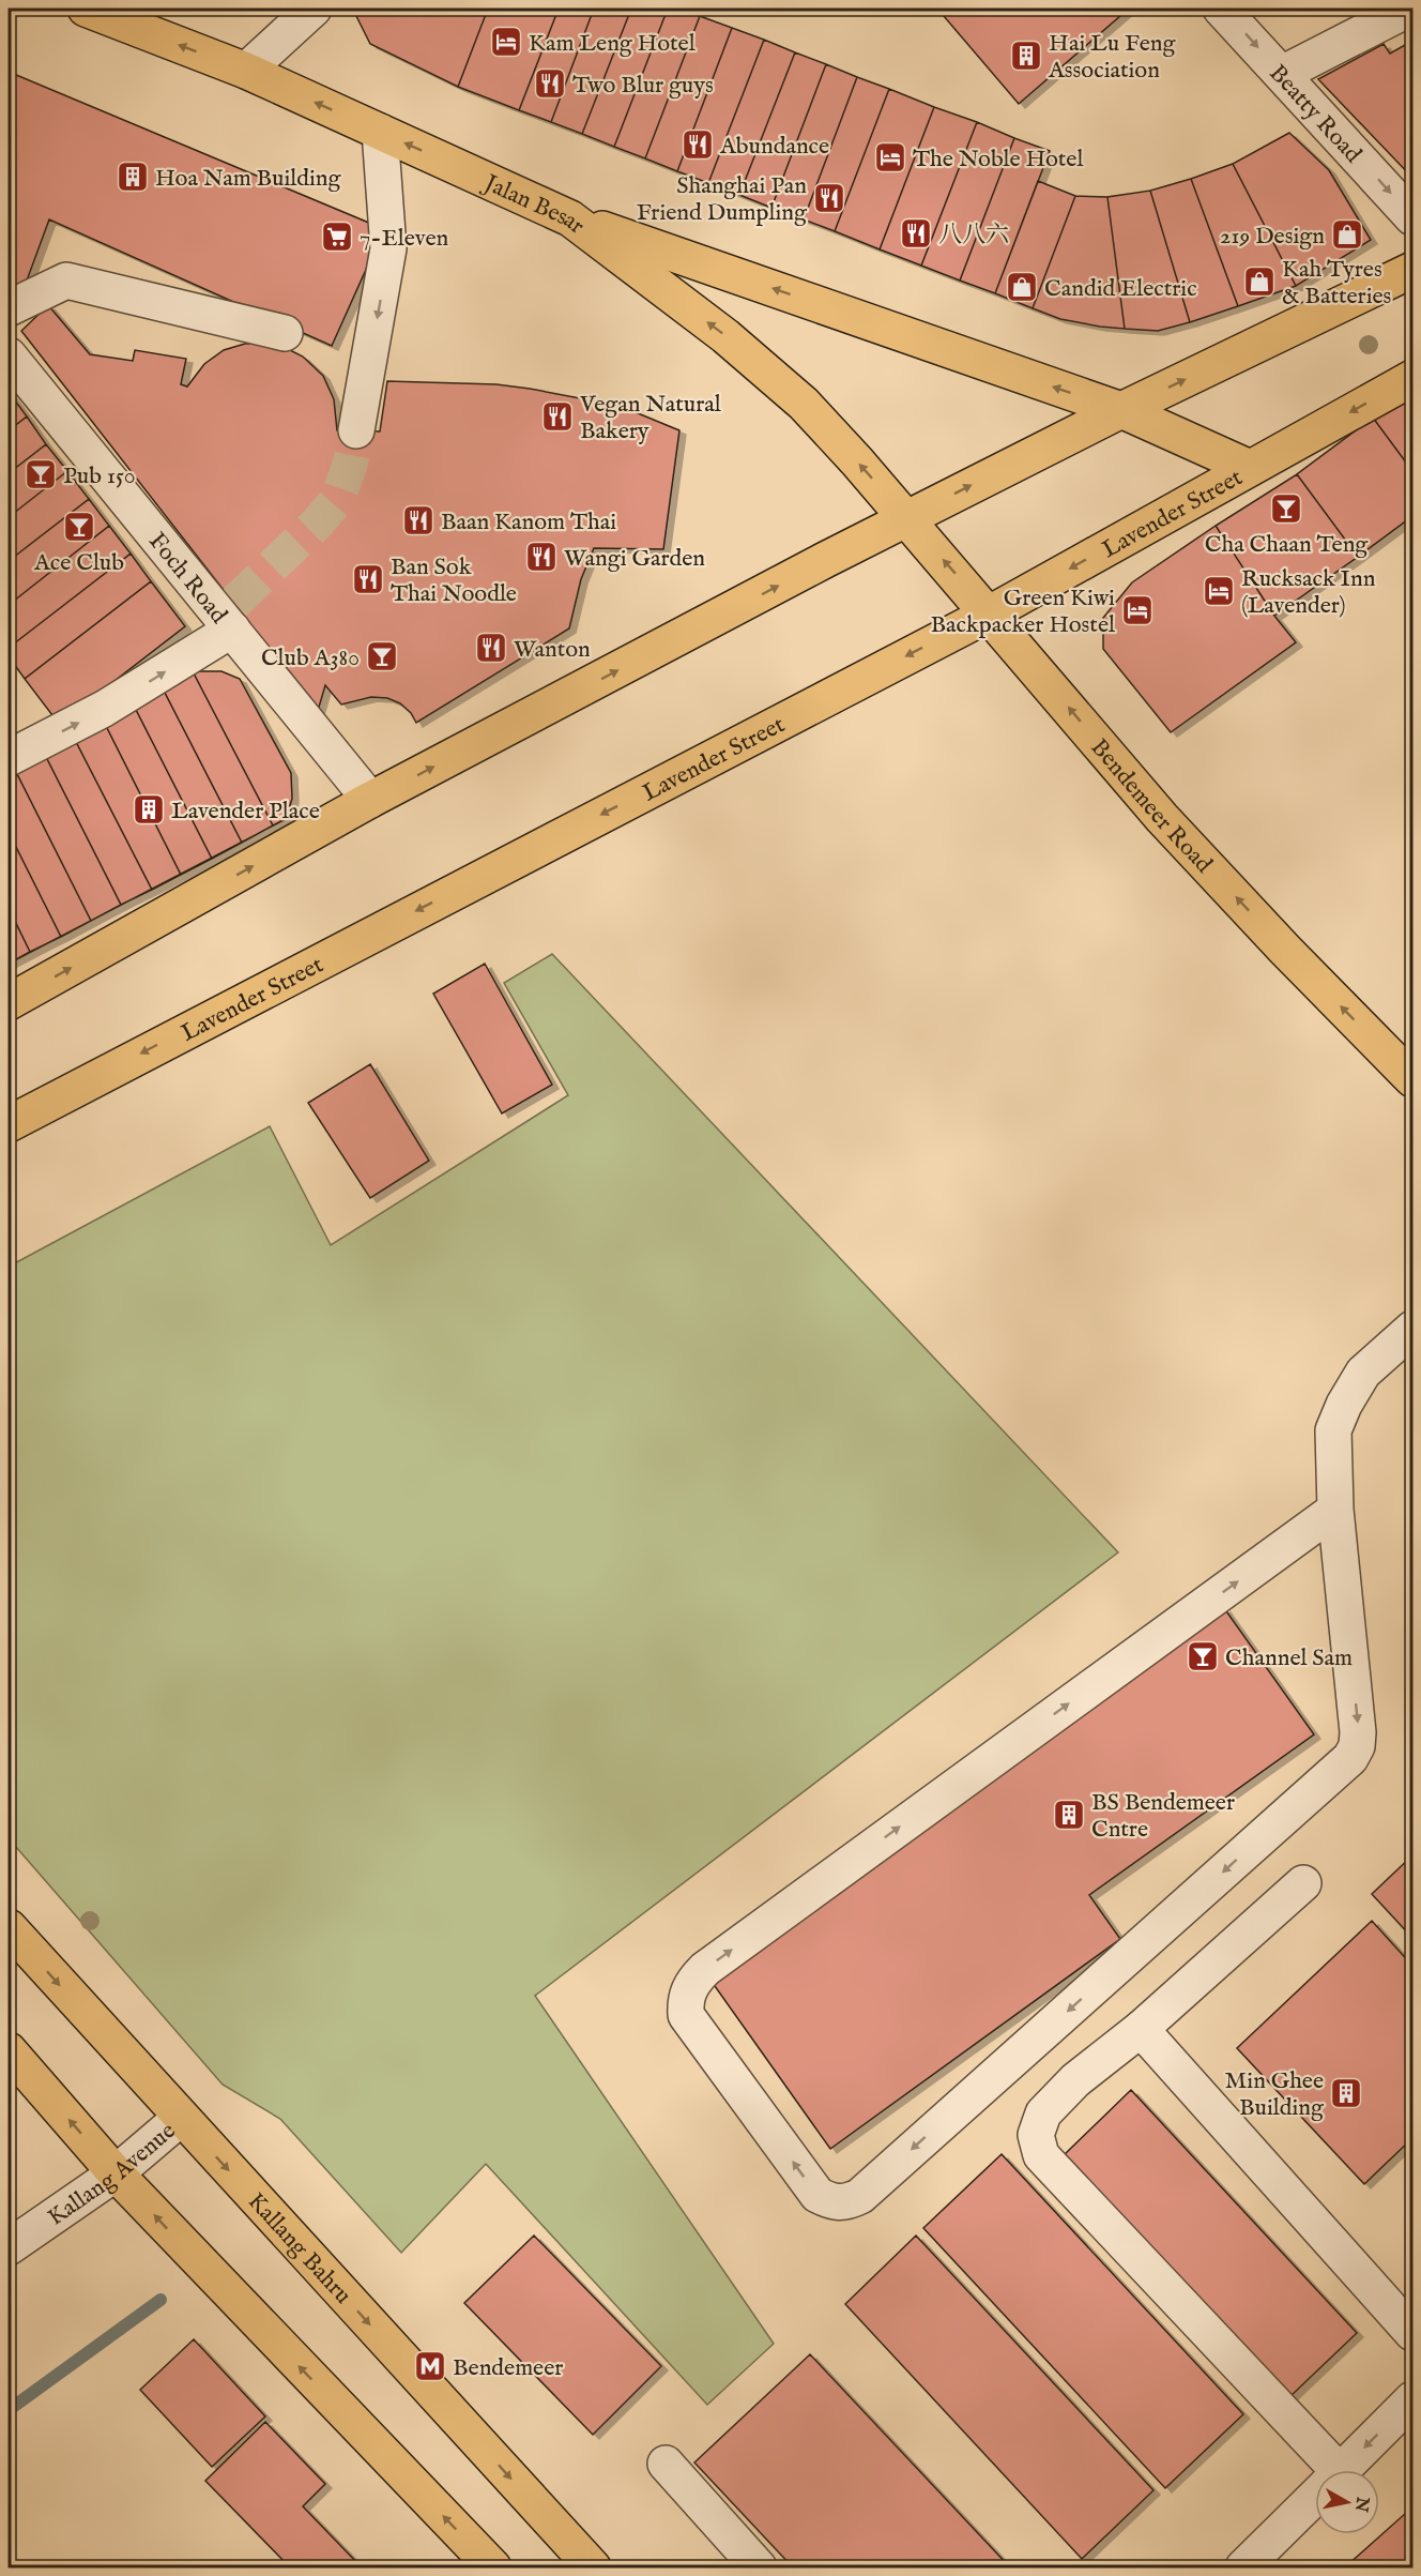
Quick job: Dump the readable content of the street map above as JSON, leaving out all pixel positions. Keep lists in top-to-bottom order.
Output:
{
  "streets": {
    "main road": [
      "Jalan Besar",
      "Lavender Street",
      "Bendemeer Road",
      "Kallang Bahru"
    ],
    "street": ["Beatty Road", "Foch Road", "Kallang Avenue"]
  },
  "crossings": [
    ["Jalan Besar", "Bendemeer Road"],
    ["Lavender Street", "Bendemeer Road"],
    ["Kallang Avenue", "Kallang Bahru"]
  ],
  "one_way": ["Beatty Road", "Bendemeer Road"],
  "places": {
    "hotel": [
      "Kam Leng Hotel",
      "The Noble Hotel",
      "Rucksack Inn (Lavender)",
      "Green Kiwi Backpacker Hostel"
    ],
    "building": [
      "Hai Lu Feng Association",
      "Hoa Nam Building",
      "Lavender Place",
      "BS Bendemeer Cntre",
      "Min Ghee Building"
    ],
    "restaurant": [
      "Two Blur guys",
      "Abundance",
      "Shanghai Pan Friend Dumpling",
      "八八六",
      "Vegan Natural Bakery",
      "Baan Kanom Thai",
      "Wangi Garden",
      "Ban Sok Thai Noodle",
      "Wanton"
    ],
    "shop": ["219 Design", "Kah Tyres & Batteries", "Candid Electric"],
    "supermarket": ["7-Eleven"],
    "bar": [
      "Pub 150",
      "Cha Chaan Teng",
      "Ace Club",
      "Club A380",
      "Channel Sam"
    ],
    "metro station": ["Bendemeer"]
  },
  "north": "right"
}
